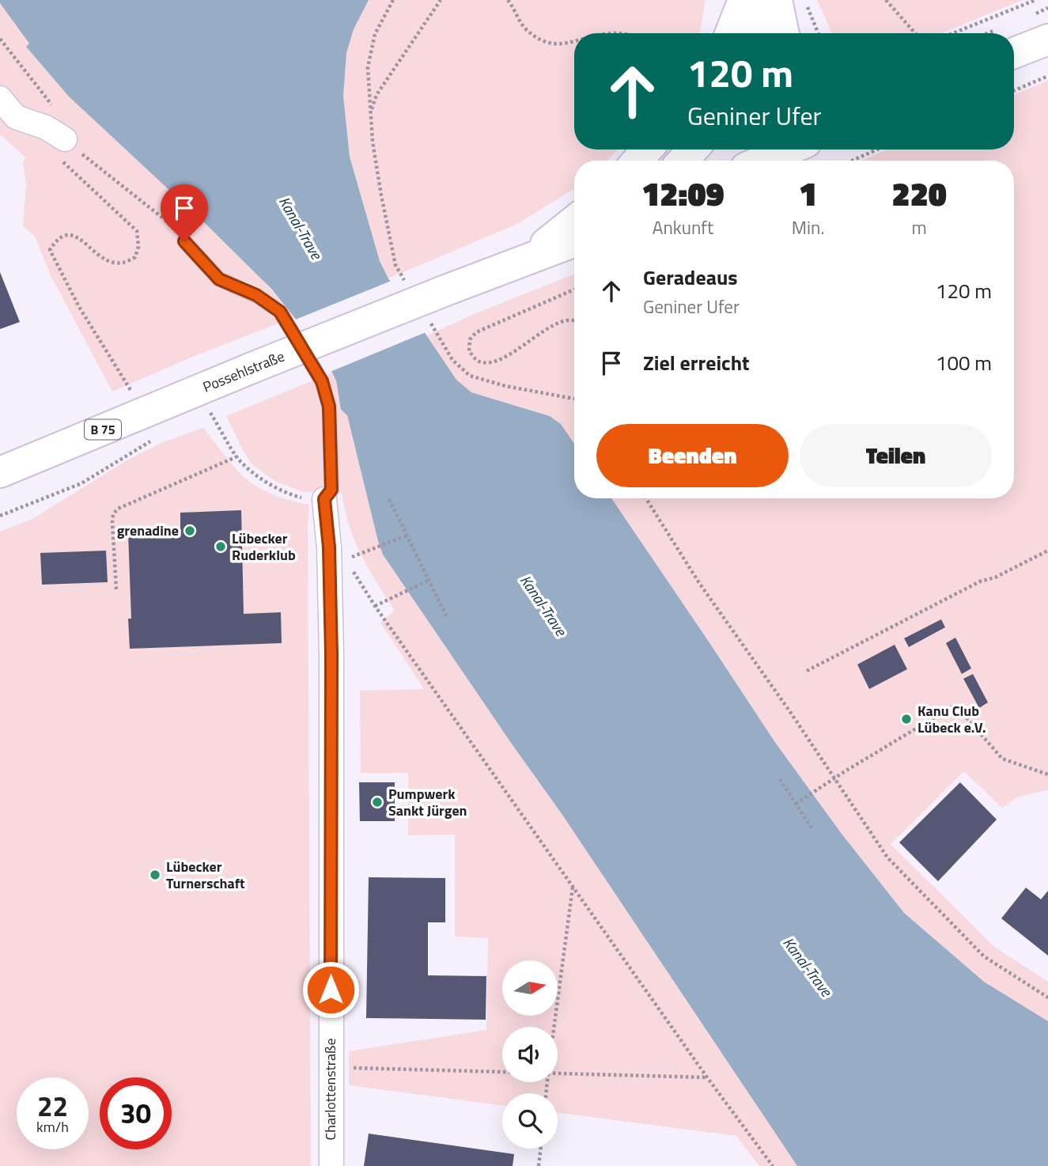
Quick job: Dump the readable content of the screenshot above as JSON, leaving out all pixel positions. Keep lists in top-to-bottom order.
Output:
{
  "streets": {
    "main road": ["Possehlstraße", "B 75"],
    "street": ["Charlottenstraße"]
  },
  "crossings": [
    ["Possehlstraße", "B 75"]
  ],
  "water": ["Kanal-Trave"],
  "places": [
    "grenadine",
    "Lübecker Ruderklub",
    "Kanu Club Lübeck e.V.",
    "Pumpwerk Sankt Jürgen",
    "Lübecker Turnerschaft"
  ],
  "north": "right",
  "page": {
    "turn": ["120 m", "Geniner Ufer"],
    "eta": [
      "12:09",
      "Ankunft",
      "1",
      "Min.",
      "220",
      "m"
    ],
    "list": [
      {
        "name": "Geradeaus",
        "note": "Geniner Ufer",
        "value": "120 m"
      },
      {
        "name": "Ziel erreicht",
        "value": "100 m"
      }
    ],
    "buttons": ["Beenden", "Teilen"],
    "speed": "22 km/h",
    "limit": "30"
  }
}
